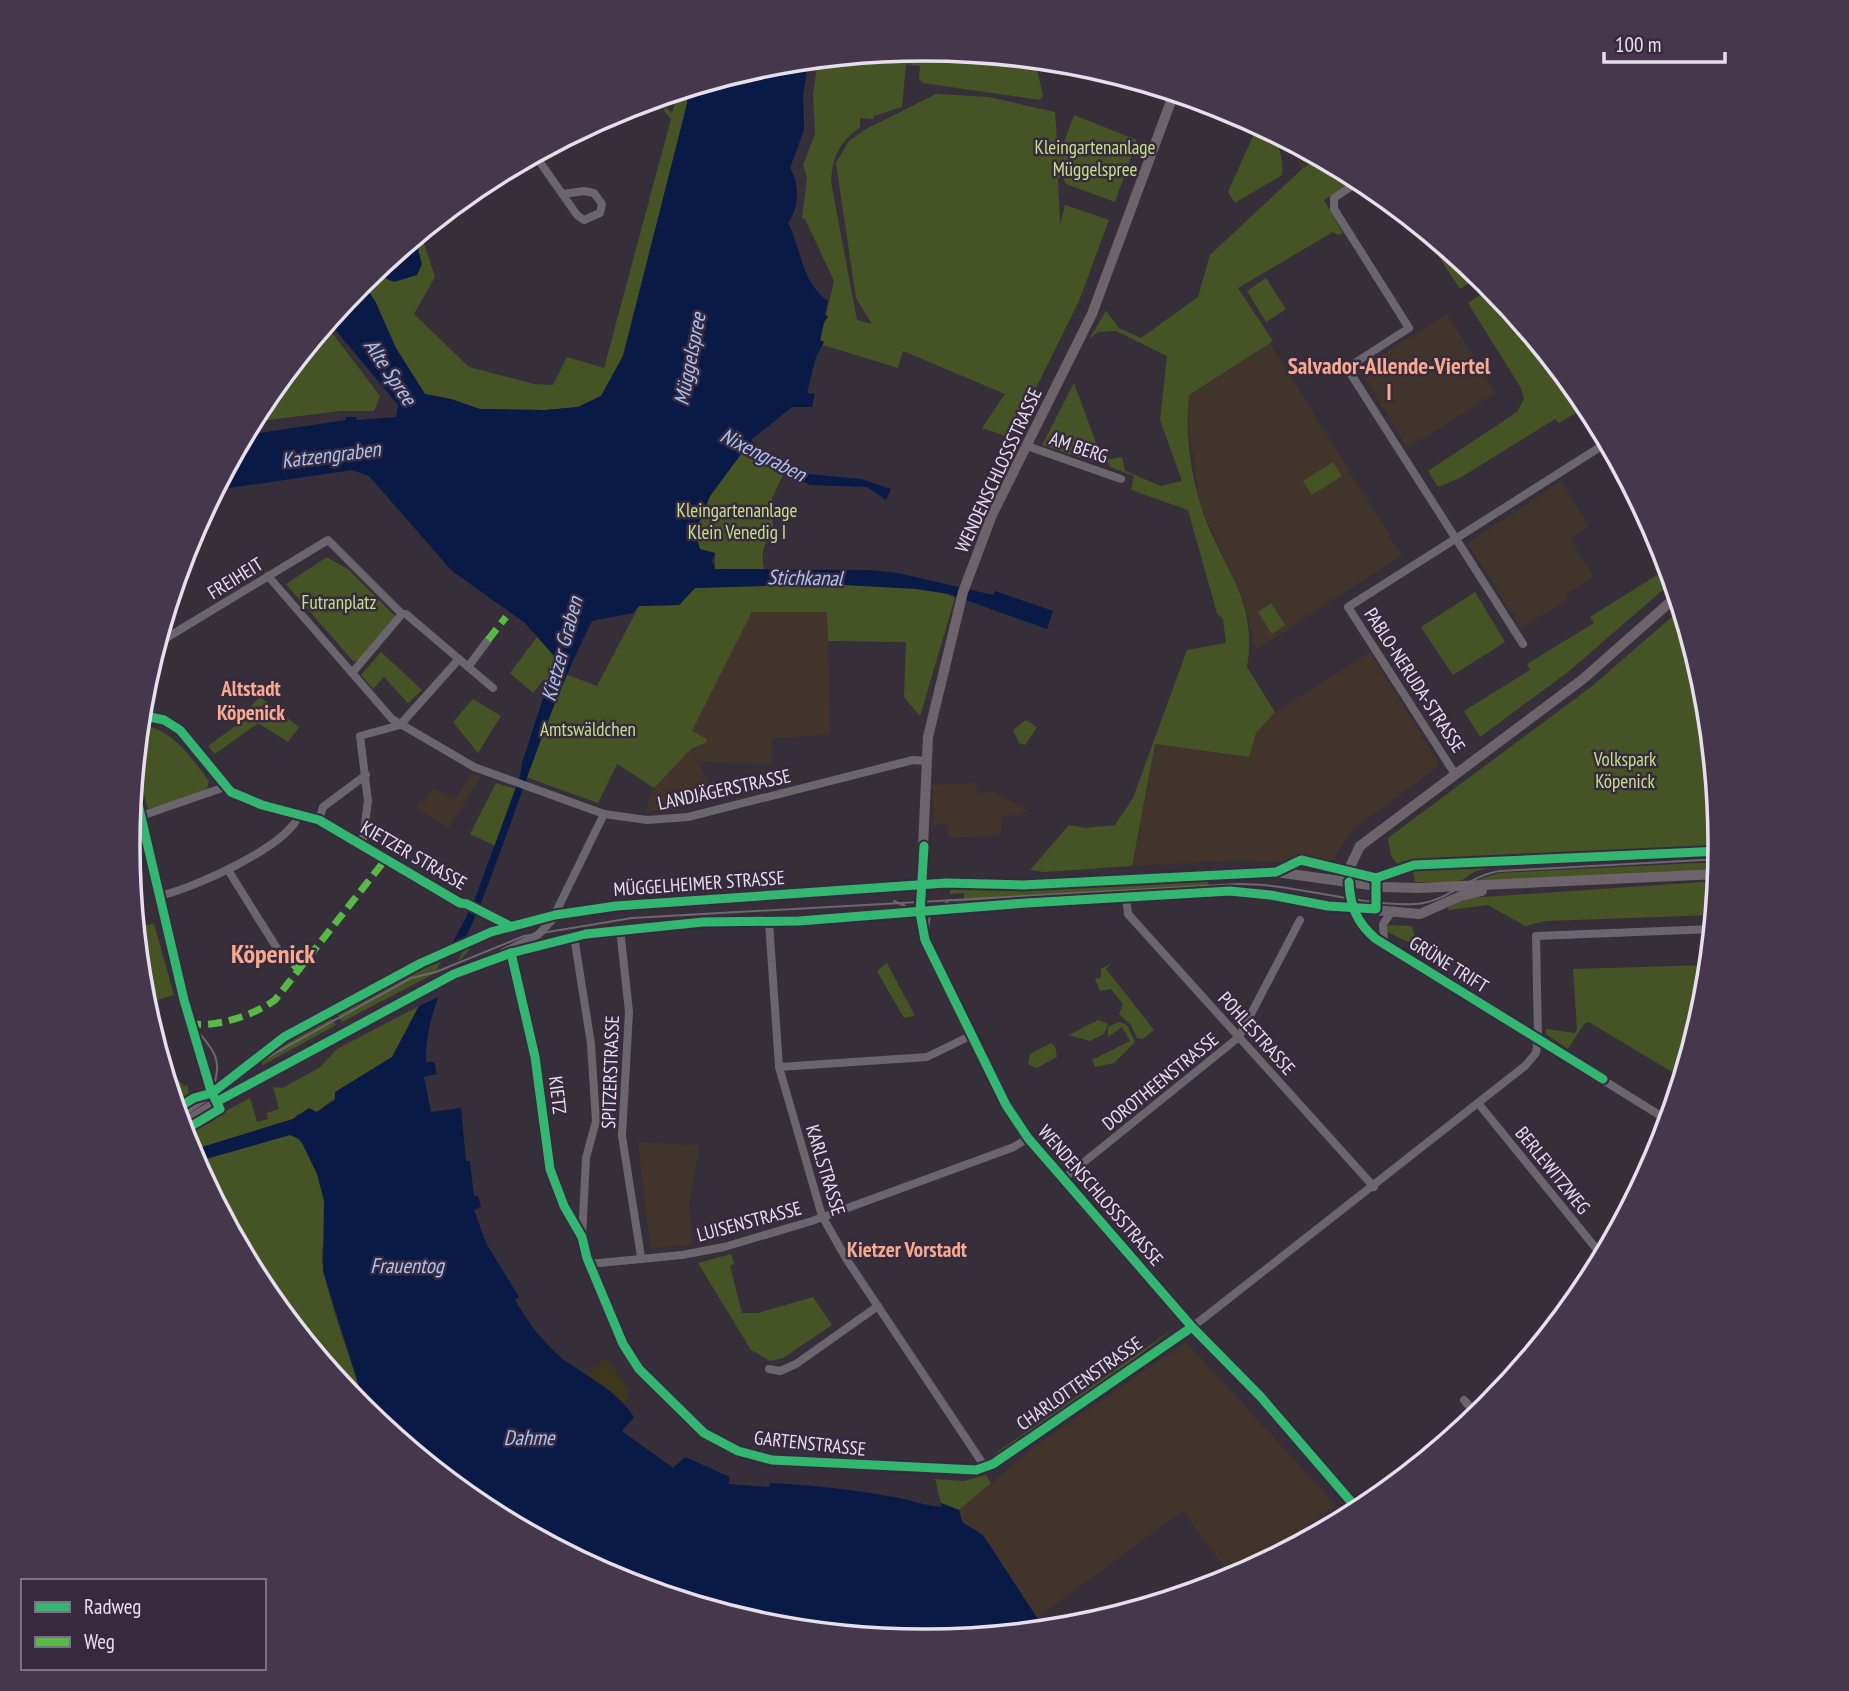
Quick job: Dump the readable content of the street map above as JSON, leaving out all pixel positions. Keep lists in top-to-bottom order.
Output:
{
  "streets": {
    "main road": ["WENDENSCHLOSSSTRASSE", "PABLO-NERUDA-STRASSE", "MÜGGELHEIMER STRASSE"],
    "street": [
      "AM BERG",
      "FREIHEIT",
      "LANDJÄGERSTRASSE",
      "KIETZER STRASSE",
      "GRÜNE TRIFT",
      "POHLESTRASSE",
      "SPITZERSTRASSE",
      "DOROTHEENSTRASSE",
      "KIETZ",
      "KARLSTRASSE",
      "BERLEWITZWEG",
      "LUISENSTRASSE",
      "CHARLOTTENSTRASSE",
      "GARTENSTRASSE"
    ]
  },
  "crossings": [
    ["AM BERG", "WENDENSCHLOSSSTRASSE"],
    ["WENDENSCHLOSSSTRASSE", "LANDJÄGERSTRASSE"],
    ["WENDENSCHLOSSSTRASSE", "MÜGGELHEIMER STRASSE"],
    ["WENDENSCHLOSSSTRASSE", "DOROTHEENSTRASSE"],
    ["WENDENSCHLOSSSTRASSE", "LUISENSTRASSE"],
    ["WENDENSCHLOSSSTRASSE", "CHARLOTTENSTRASSE"],
    ["FREIHEIT", "LANDJÄGERSTRASSE"],
    ["PABLO-NERUDA-STRASSE", "MÜGGELHEIMER STRASSE"],
    ["KIETZER STRASSE", "MÜGGELHEIMER STRASSE"],
    ["MÜGGELHEIMER STRASSE", "GRÜNE TRIFT"],
    ["MÜGGELHEIMER STRASSE", "POHLESTRASSE"],
    ["MÜGGELHEIMER STRASSE", "SPITZERSTRASSE"],
    ["MÜGGELHEIMER STRASSE", "KIETZ"],
    ["MÜGGELHEIMER STRASSE", "KARLSTRASSE"],
    ["MÜGGELHEIMER STRASSE", "GARTENSTRASSE"],
    ["GRÜNE TRIFT", "CHARLOTTENSTRASSE"],
    ["POHLESTRASSE", "DOROTHEENSTRASSE"],
    ["POHLESTRASSE", "CHARLOTTENSTRASSE"],
    ["SPITZERSTRASSE", "LUISENSTRASSE"],
    ["KIETZ", "GARTENSTRASSE"],
    ["KARLSTRASSE", "LUISENSTRASSE"],
    ["KARLSTRASSE", "CHARLOTTENSTRASSE"],
    ["KARLSTRASSE", "GARTENSTRASSE"],
    ["BERLEWITZWEG", "CHARLOTTENSTRASSE"],
    ["LUISENSTRASSE", "GARTENSTRASSE"],
    ["CHARLOTTENSTRASSE", "GARTENSTRASSE"]
  ],
  "districts": [
    "Salvador-Allende-Viertel I",
    "Altstadt Köpenick",
    "Köpenick",
    "Kietzer Vorstadt"
  ],
  "water": [
    "Müggelspree",
    "Alte Spree",
    "Katzengraben",
    "Nixengraben",
    "Stichkanal",
    "Kietzer Graben",
    "Frauentog",
    "Dahme"
  ],
  "parks": [
    "Kleingartenanlage Müggelspree",
    "Kleingartenanlage Klein Venedig I",
    "Futranplatz",
    "Amtswäldchen",
    "Volkspark Köpenick"
  ],
  "legend": ["Radweg", "Weg"],
  "scale_bar": "100 m"
}
